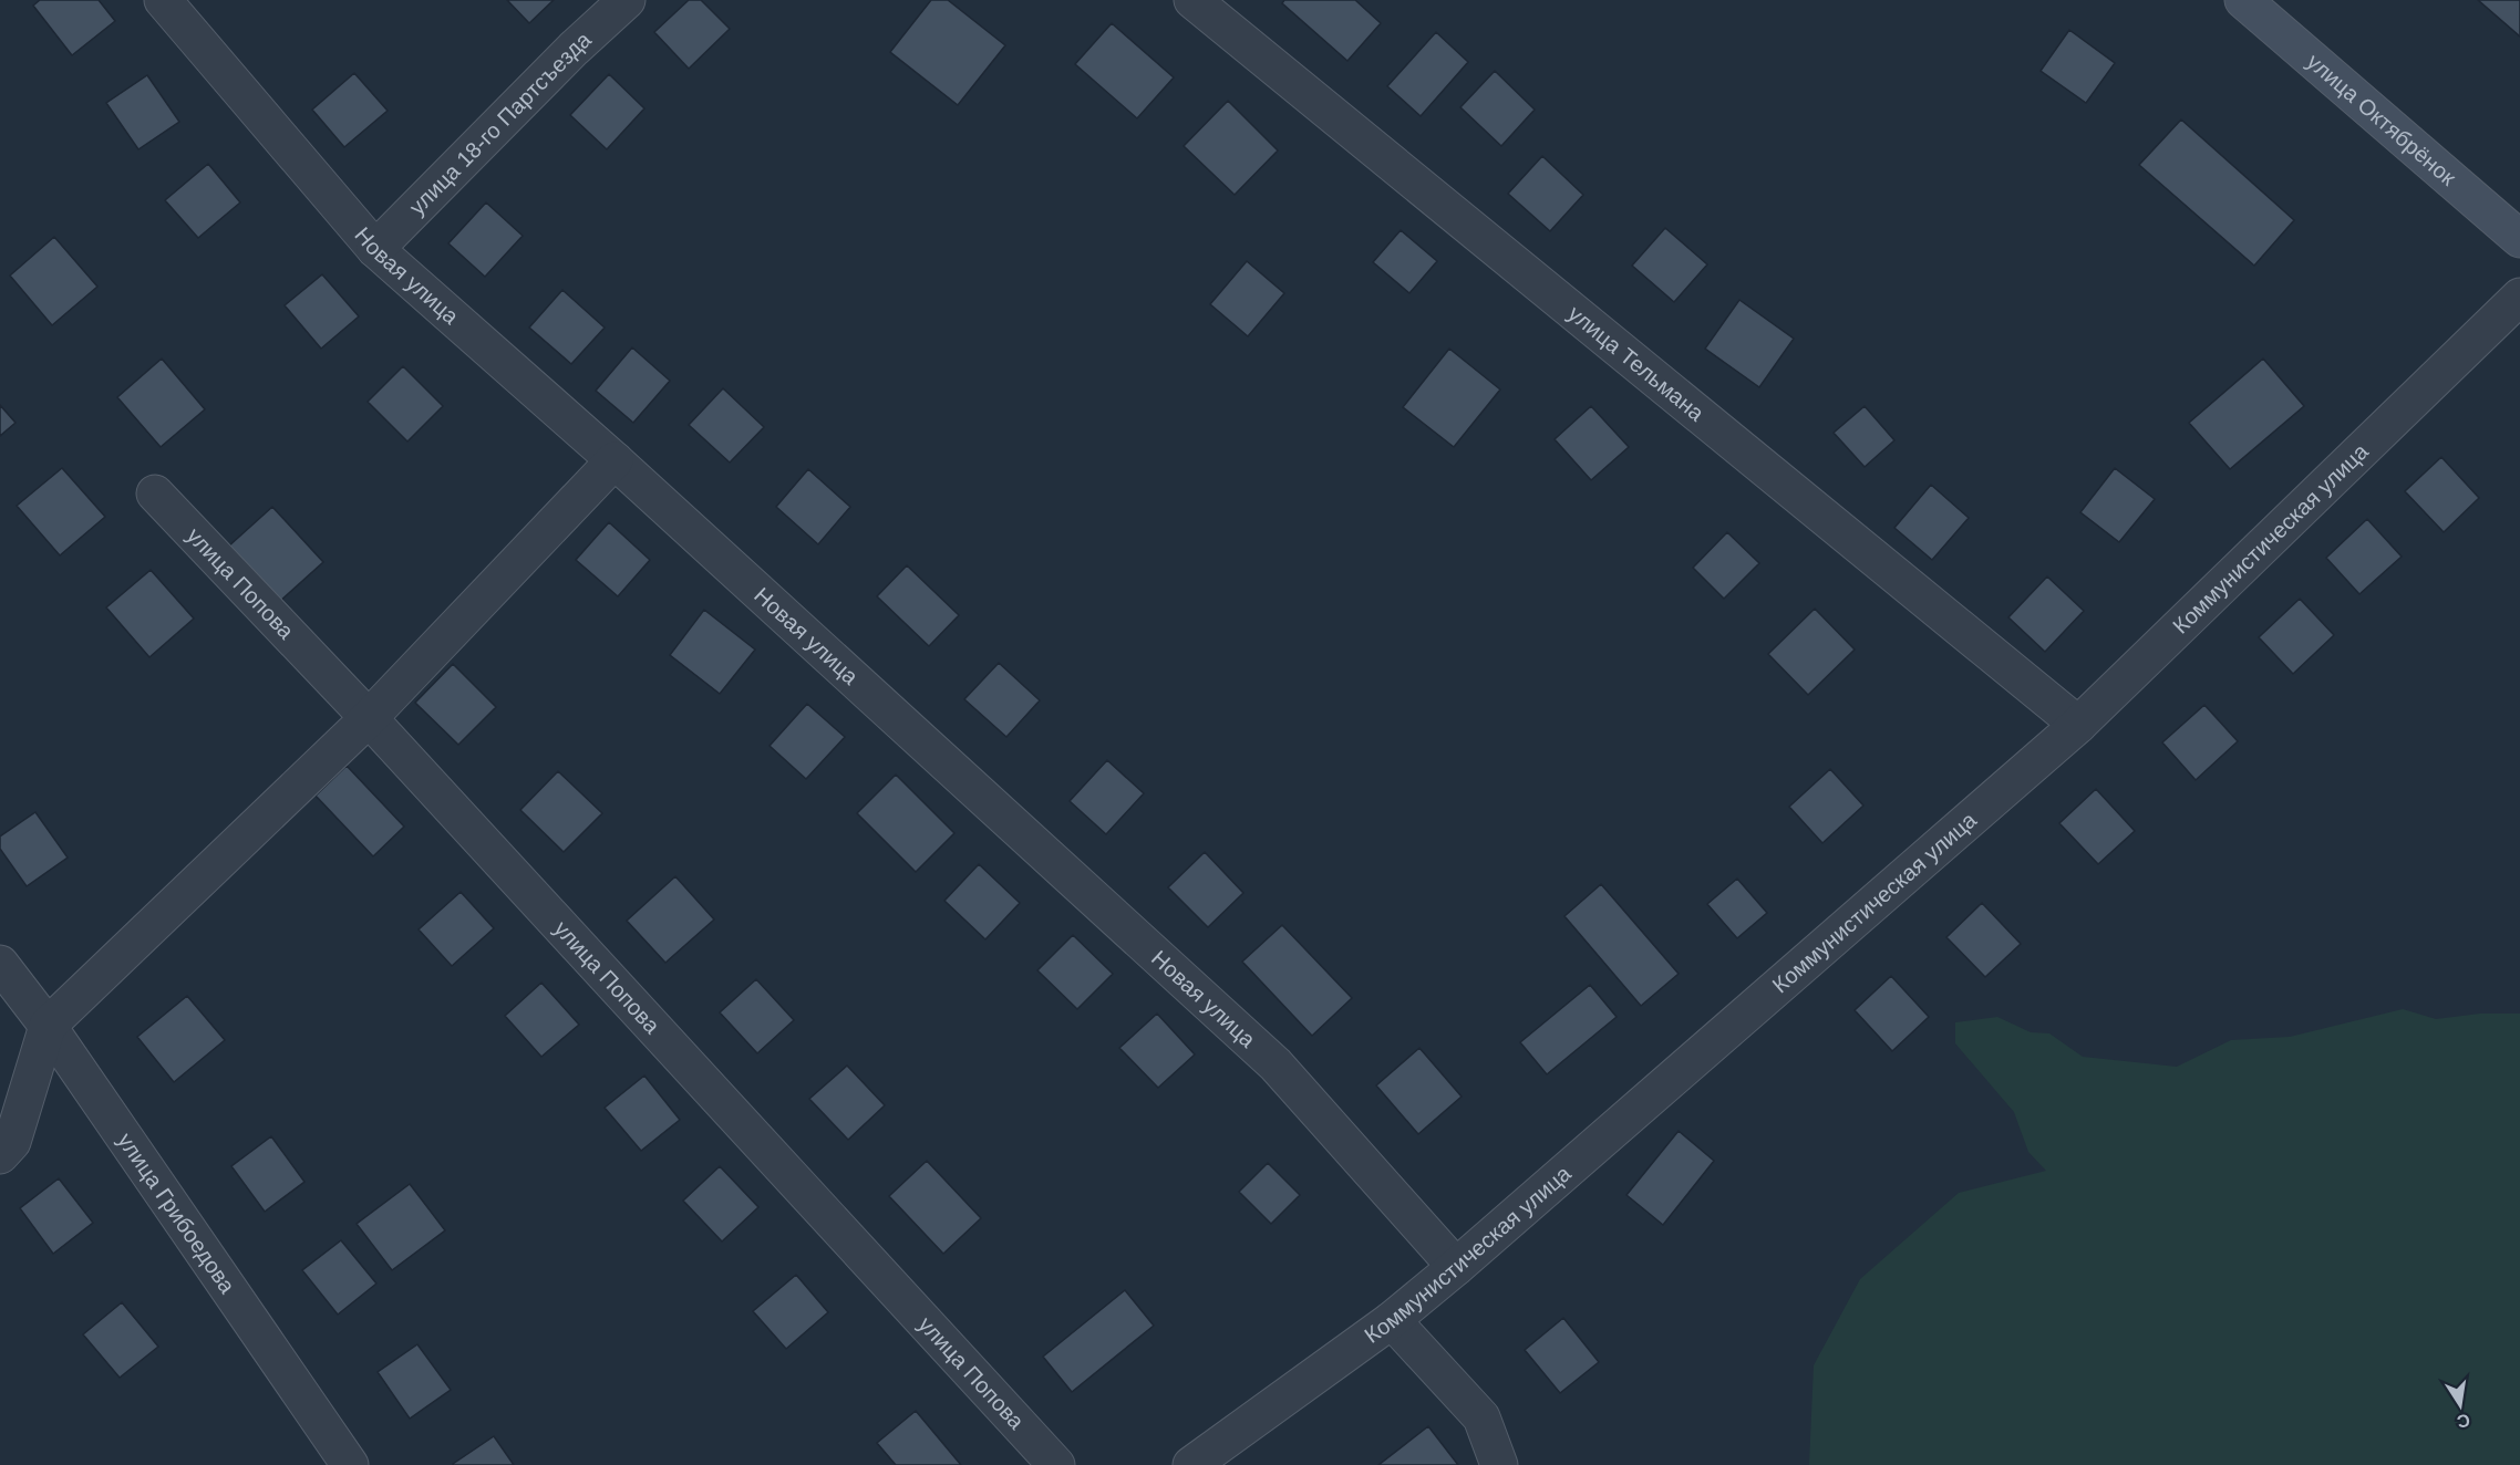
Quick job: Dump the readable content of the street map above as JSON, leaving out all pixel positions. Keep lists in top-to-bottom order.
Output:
{
  "streets": {
    "street": [
      "улица Октябрёнок",
      "улица 18-го Партсъезда",
      "Новая улица",
      "улица Тельмана",
      "Коммунистическая улица",
      "улица Попова",
      "улица Грибоедова"
    ]
  },
  "crossings": [
    ["улица 18-го Партсъезда", "Новая улица"],
    ["Новая улица", "Коммунистическая улица"],
    ["улица Тельмана", "Коммунистическая улица"]
  ],
  "north": "bottom"
}
